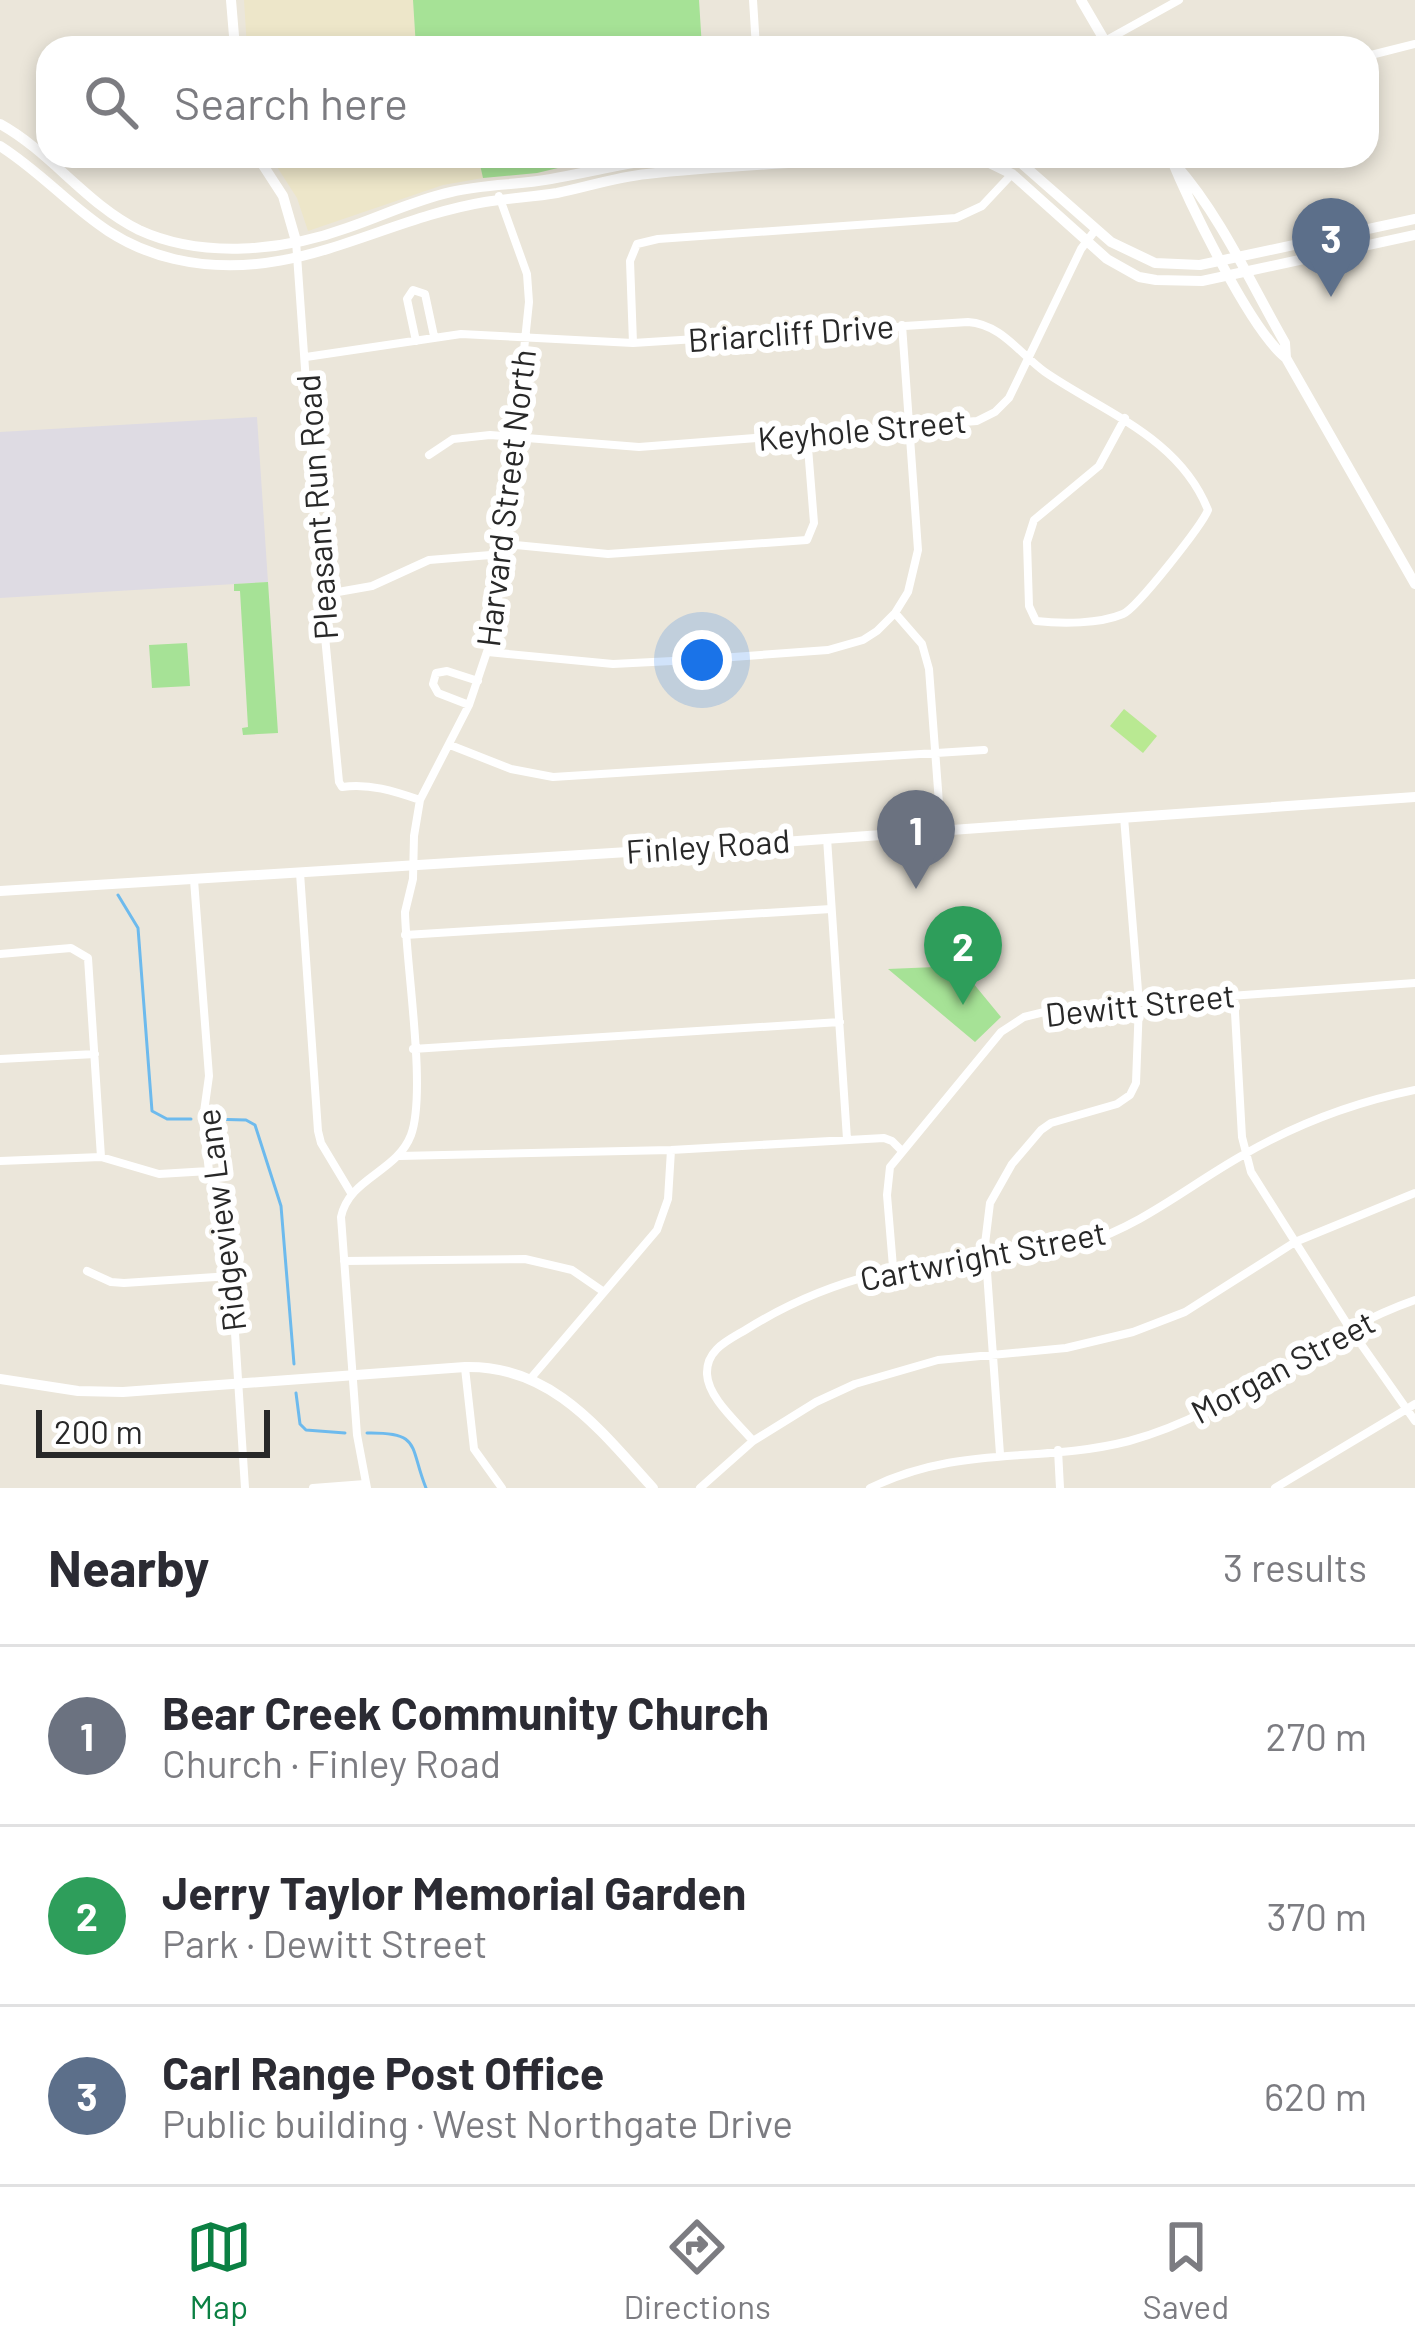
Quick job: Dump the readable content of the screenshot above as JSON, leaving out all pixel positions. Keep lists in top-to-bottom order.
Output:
{
  "streets": {
    "street": [
      "Briarcliff Drive",
      "Keyhole Street",
      "Harvard Street North",
      "Pleasant Run Road",
      "Finley Road",
      "Dewitt Street",
      "Ridgeview Lane",
      "Cartwright Street",
      "Morgan Street"
    ]
  },
  "crossings": [
    ["Briarcliff Drive", "Keyhole Street"],
    ["Briarcliff Drive", "Harvard Street North"],
    ["Briarcliff Drive", "Pleasant Run Road"],
    ["Keyhole Street", "Harvard Street North"],
    ["Harvard Street North", "Pleasant Run Road"],
    ["Harvard Street North", "Finley Road"],
    ["Finley Road", "Ridgeview Lane"],
    ["Dewitt Street", "Cartwright Street"]
  ],
  "scale_bar": "200 m",
  "page": {
    "search": "Search here",
    "pins": ["3", "1", "2"],
    "scale": "200 m",
    "heading": ["Nearby", "3 results"],
    "list": [
      {
        "mark": "1",
        "name": "Bear Creek Community Church",
        "note": "Church · Finley Road",
        "value": "270 m"
      },
      {
        "mark": "2",
        "name": "Jerry Taylor Memorial Garden",
        "note": "Park · Dewitt Street",
        "value": "370 m"
      },
      {
        "mark": "3",
        "name": "Carl Range Post Office",
        "note": "Public building · West Northgate Drive",
        "value": "620 m"
      }
    ],
    "nav": ["Map", "Directions", "Saved"]
  }
}
